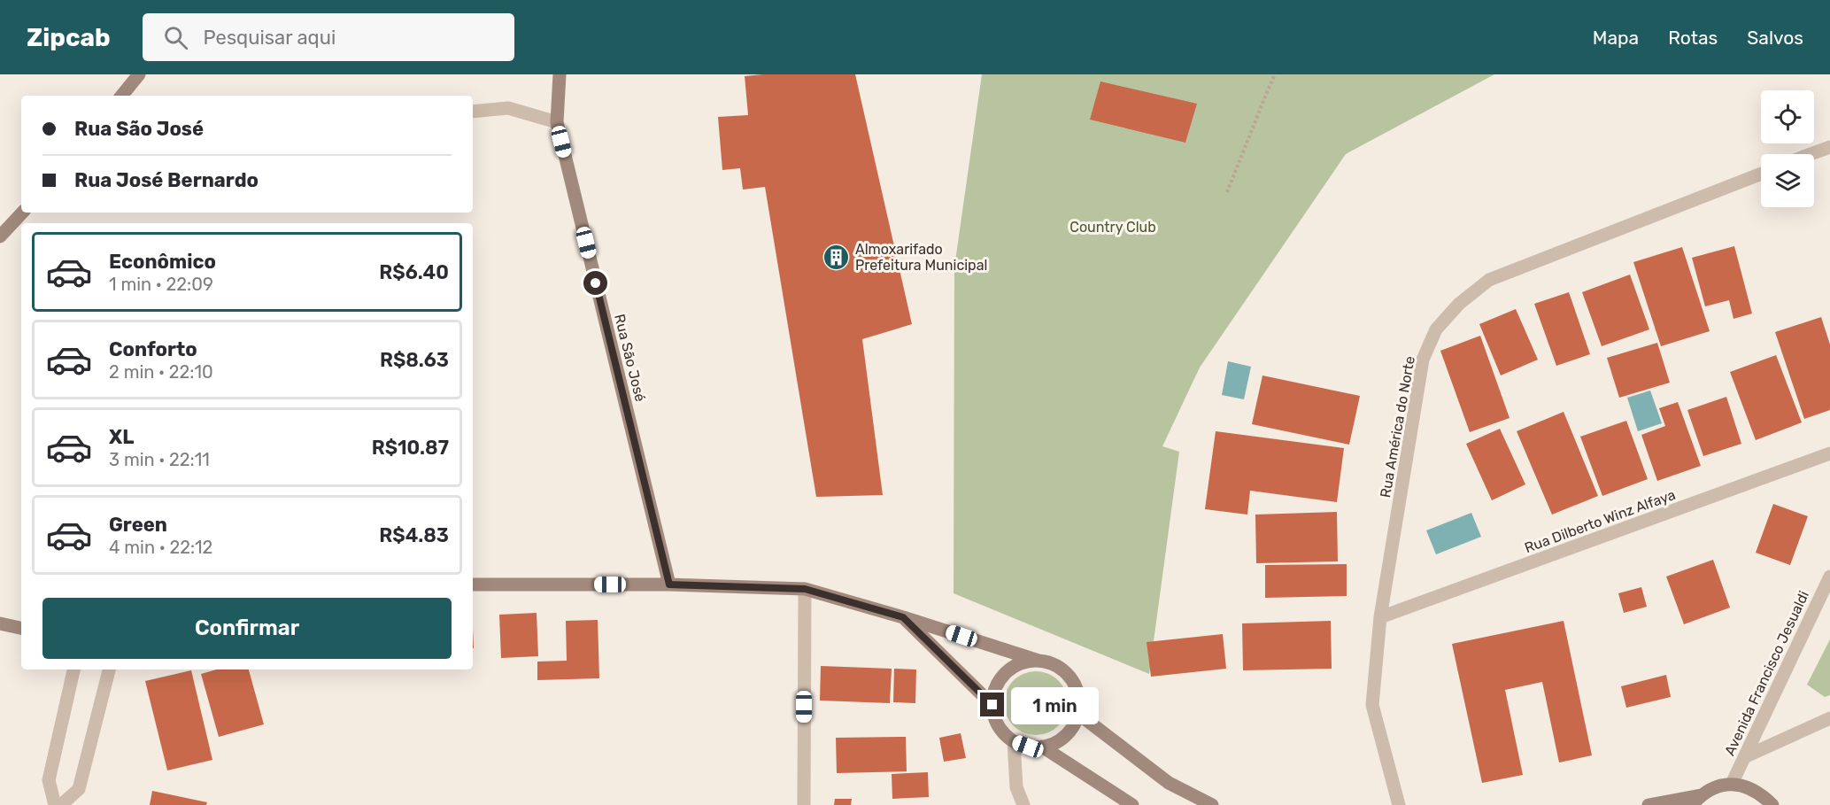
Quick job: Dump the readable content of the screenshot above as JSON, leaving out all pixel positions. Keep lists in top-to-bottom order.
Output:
{
  "streets": {
    "street": [
      "Rua São José",
      "Rua América do Norte",
      "Rua Dilberto Winz Alfaya",
      "Avenida Francisco Jesualdi"
    ]
  },
  "crossings": [
    ["Rua América do Norte", "Rua Dilberto Winz Alfaya"]
  ],
  "parks": ["Country Club"],
  "places": {
    "building": ["Almoxarifado Prefeitura Municipal"]
  },
  "page": {
    "header": "Zipcab",
    "search": "Pesquisar aqui",
    "nav": ["Mapa", "Rotas", "Salvos"],
    "banner": ["Rua São José", "Rua José Bernardo"],
    "list": [
      {
        "name": "Econômico",
        "note": "1 min · 22:09",
        "value": "R$6.40"
      },
      {
        "name": "Conforto",
        "note": "2 min · 22:10",
        "value": "R$8.63"
      },
      {
        "name": "XL",
        "note": "3 min · 22:11",
        "value": "R$10.87"
      },
      {
        "name": "Green",
        "note": "4 min · 22:12",
        "value": "R$4.83"
      }
    ],
    "buttons": "Confirmar",
    "bubble": "1 min"
  }
}
